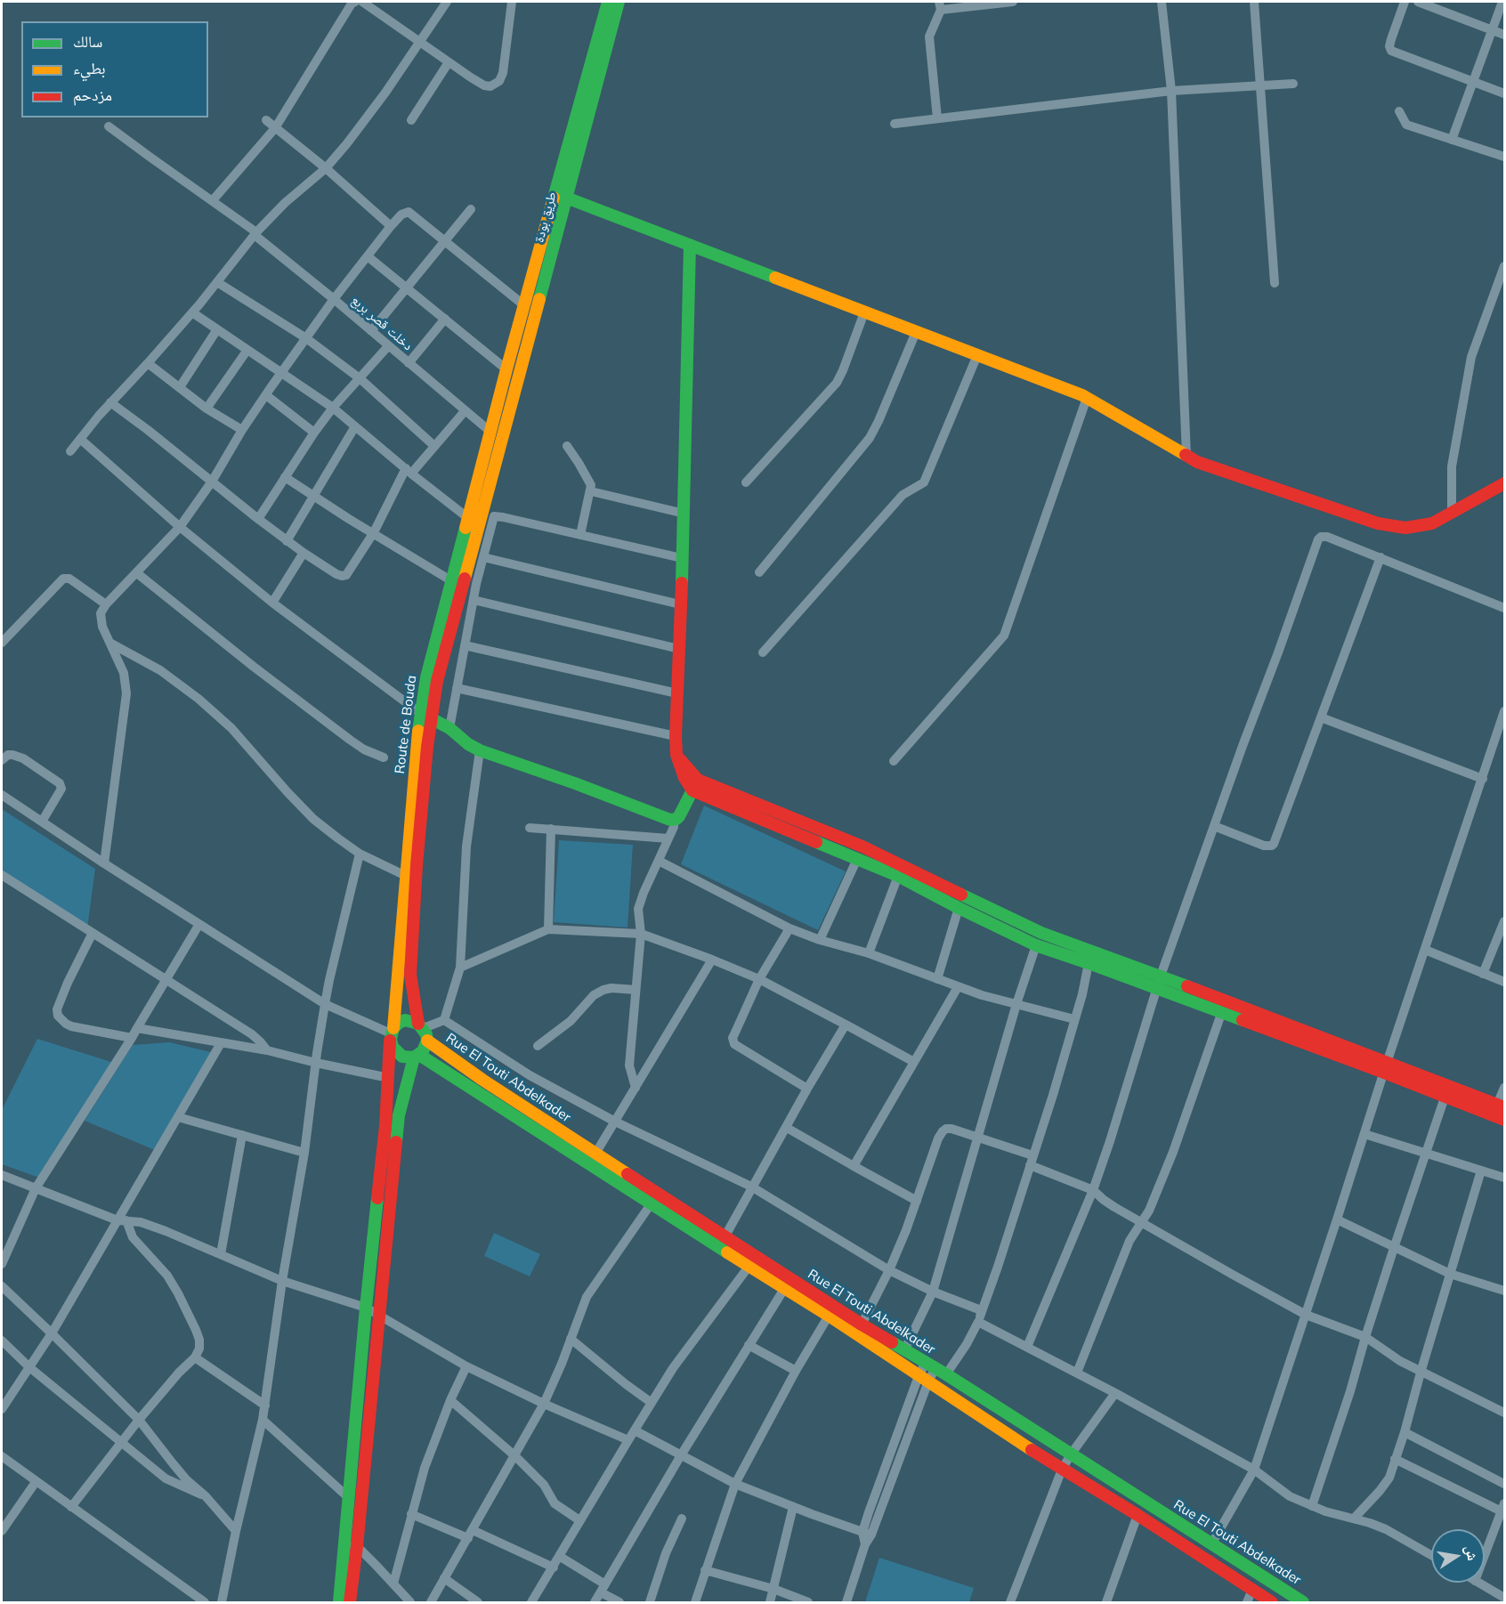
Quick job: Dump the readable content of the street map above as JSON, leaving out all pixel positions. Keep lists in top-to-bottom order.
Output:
{
  "streets": {
    "main road": ["طريق بودة", "Route de Bouda", "Rue El Touti Abdelkader"],
    "street": ["دخلت قصر بربع"]
  },
  "crossings": [
    ["طريق بودة", "دخلت قصر بربع"],
    ["طريق بودة", "Route de Bouda"],
    ["دخلت قصر بربع", "Route de Bouda"],
    ["Route de Bouda", "Rue El Touti Abdelkader"]
  ],
  "legend": ["سالك", "بطيء", "مزدحم"],
  "north": "right"
}
